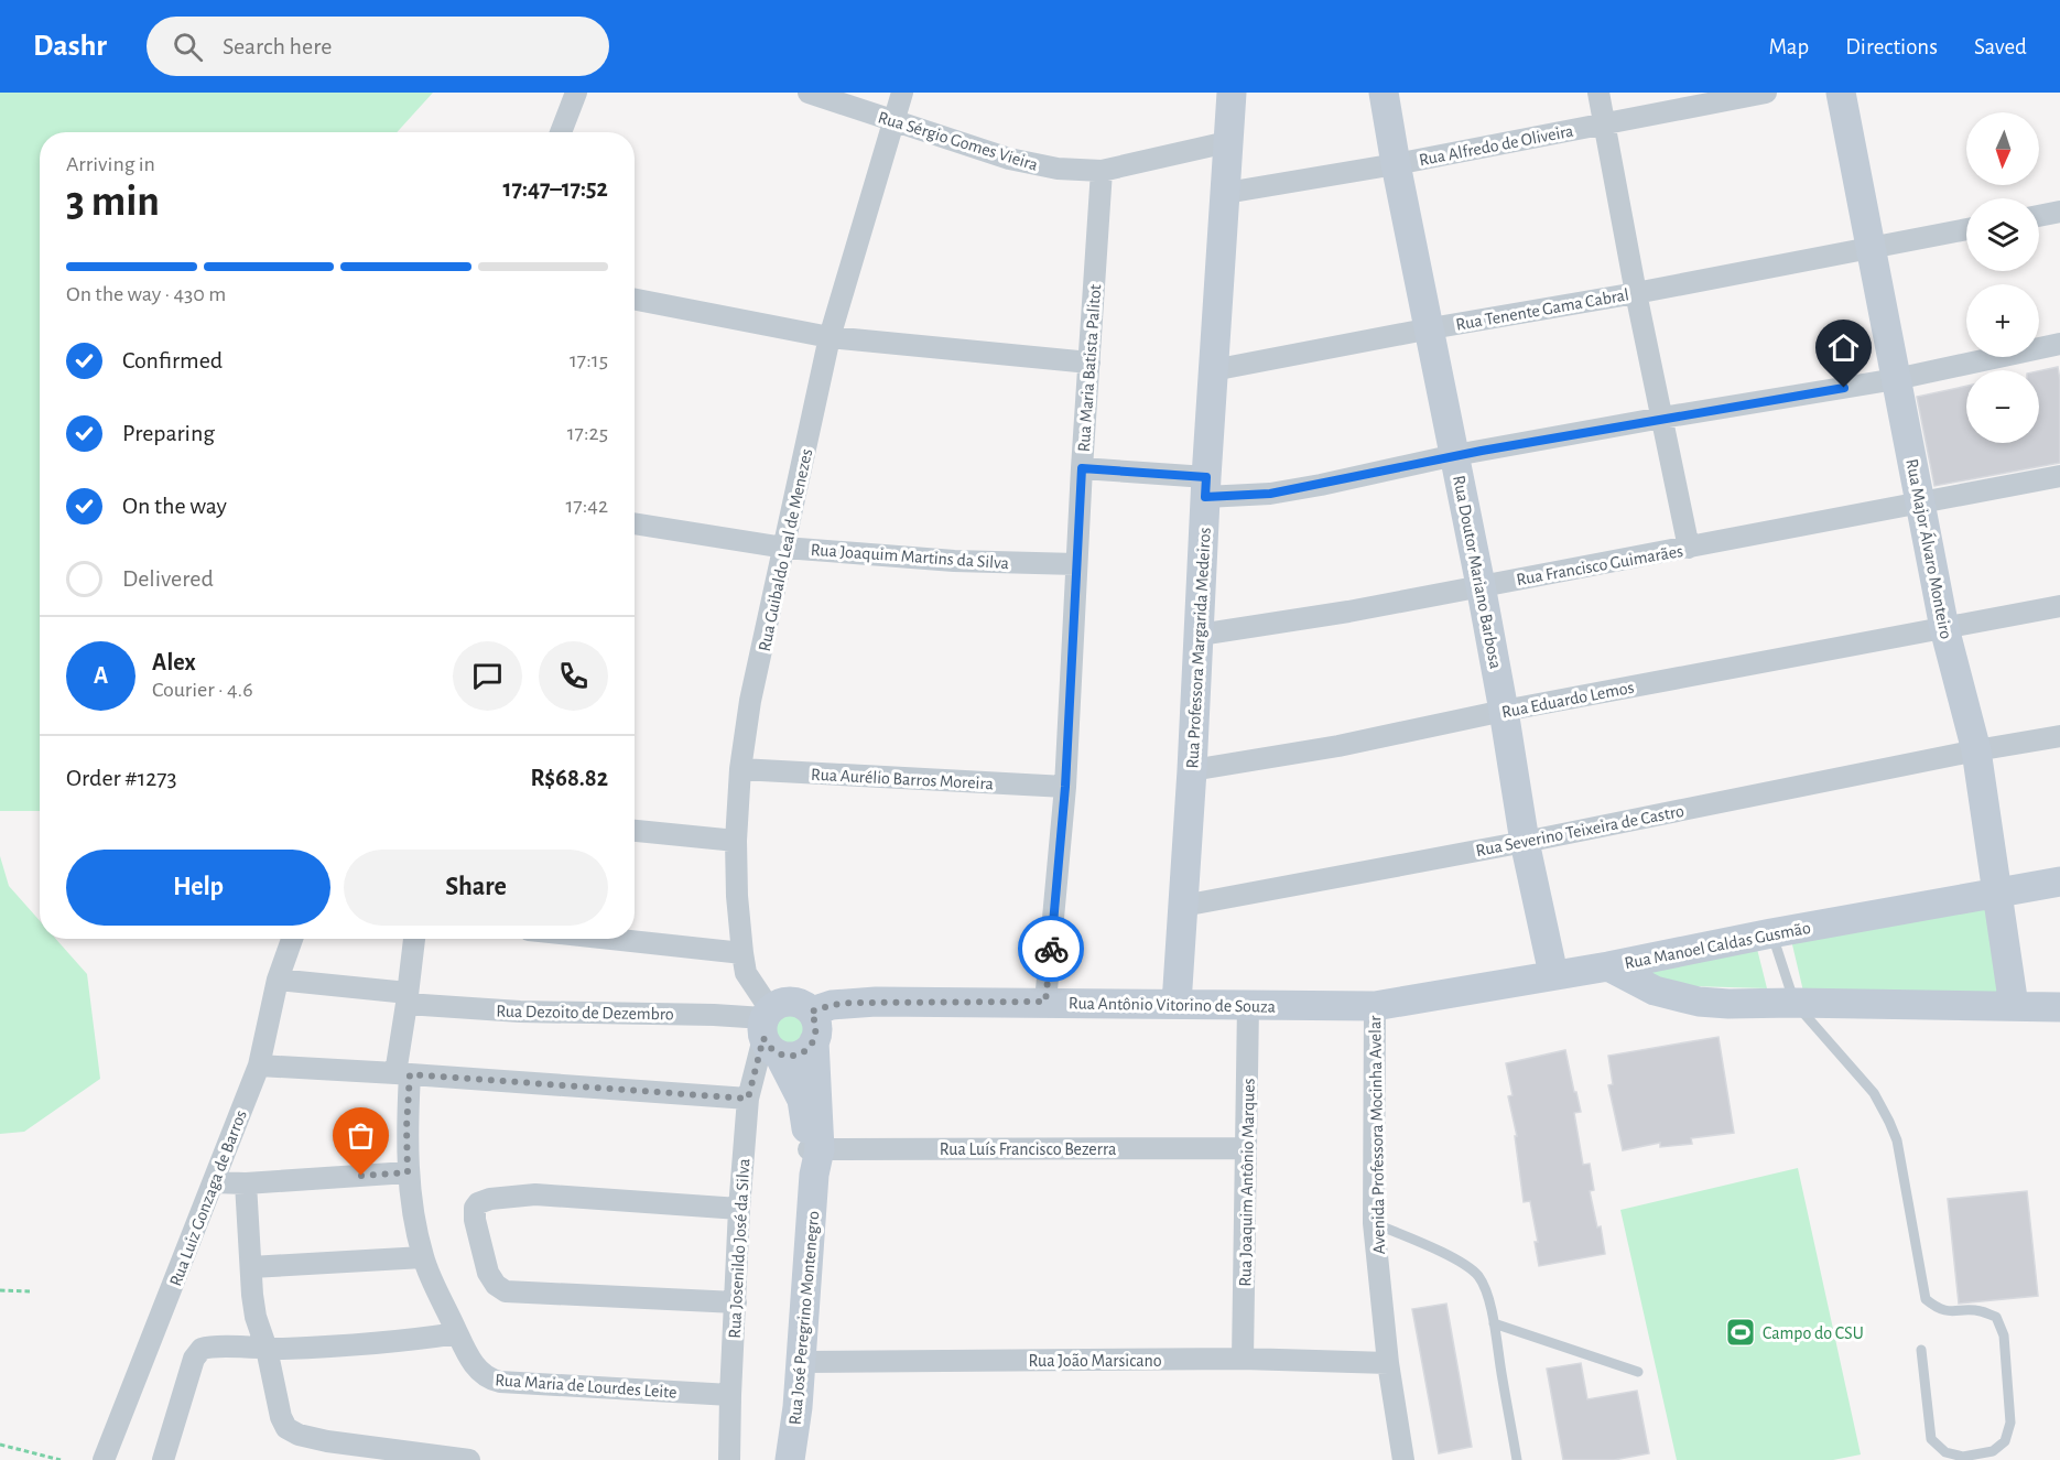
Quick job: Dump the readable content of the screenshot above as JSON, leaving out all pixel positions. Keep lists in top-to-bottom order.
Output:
{
  "streets": {
    "main road": [
      "Rua Major Álvaro Monteiro",
      "Rua Doutor Mariano Barbosa",
      "Rua Professora Margarida Medeiros",
      "Rua Manoel Caldas Gusmão",
      "Rua Antônio Vitorino de Souza",
      "Rua José Peregrino Montenegro"
    ],
    "street": [
      "Rua Sérgio Gomes Vieira",
      "Rua Alfredo de Oliveira",
      "Rua Tenente Gama Cabral",
      "Rua Maria Batista Palitot",
      "Rua Guibaldo Leal de Menezes",
      "Rua Joaquim Martins da Silva",
      "Rua Francisco Guimarães",
      "Rua Eduardo Lemos",
      "Rua Aurélio Barros Moreira",
      "Rua Severino Teixeira de Castro",
      "Rua Dezoito de Dezembro",
      "Avenida Professora Mocinha Avelar",
      "Rua Luís Francisco Bezerra",
      "Rua Joaquim Antônio Marques",
      "Rua Luiz Gonzaga de Barros",
      "Rua Josenildo José da Silva",
      "Rua João Marsicano",
      "Rua Maria de Lourdes Leite"
    ]
  },
  "crossings": [
    ["Rua Sérgio Gomes Vieira", "Rua Maria Batista Palitot"],
    ["Rua Sérgio Gomes Vieira", "Rua Guibaldo Leal de Menezes"],
    ["Rua Sérgio Gomes Vieira", "Rua Professora Margarida Medeiros"],
    ["Rua Alfredo de Oliveira", "Rua Doutor Mariano Barbosa"],
    ["Rua Alfredo de Oliveira", "Rua Professora Margarida Medeiros"],
    ["Rua Tenente Gama Cabral", "Rua Major Álvaro Monteiro"],
    ["Rua Tenente Gama Cabral", "Rua Doutor Mariano Barbosa"],
    ["Rua Tenente Gama Cabral", "Rua Professora Margarida Medeiros"],
    ["Rua Maria Batista Palitot", "Rua Joaquim Martins da Silva"],
    ["Rua Maria Batista Palitot", "Rua Aurélio Barros Moreira"],
    ["Rua Maria Batista Palitot", "Rua Antônio Vitorino de Souza"],
    ["Rua Major Álvaro Monteiro", "Rua Francisco Guimarães"],
    ["Rua Major Álvaro Monteiro", "Rua Eduardo Lemos"],
    ["Rua Major Álvaro Monteiro", "Rua Severino Teixeira de Castro"],
    ["Rua Major Álvaro Monteiro", "Rua Manoel Caldas Gusmão"],
    ["Rua Guibaldo Leal de Menezes", "Rua Joaquim Martins da Silva"],
    ["Rua Guibaldo Leal de Menezes", "Rua Aurélio Barros Moreira"],
    ["Rua Guibaldo Leal de Menezes", "Rua Antônio Vitorino de Souza"],
    ["Rua Guibaldo Leal de Menezes", "Rua Dezoito de Dezembro"],
    ["Rua Guibaldo Leal de Menezes", "Rua Josenildo José da Silva"],
    ["Rua Guibaldo Leal de Menezes", "Rua José Peregrino Montenegro"],
    ["Rua Francisco Guimarães", "Rua Doutor Mariano Barbosa"],
    ["Rua Francisco Guimarães", "Rua Professora Margarida Medeiros"],
    ["Rua Doutor Mariano Barbosa", "Rua Eduardo Lemos"],
    ["Rua Doutor Mariano Barbosa", "Rua Severino Teixeira de Castro"],
    ["Rua Doutor Mariano Barbosa", "Rua Manoel Caldas Gusmão"],
    ["Rua Professora Margarida Medeiros", "Rua Eduardo Lemos"],
    ["Rua Professora Margarida Medeiros", "Rua Severino Teixeira de Castro"],
    ["Rua Professora Margarida Medeiros", "Rua Antônio Vitorino de Souza"],
    ["Rua Manoel Caldas Gusmão", "Rua Antônio Vitorino de Souza"],
    ["Rua Manoel Caldas Gusmão", "Avenida Professora Mocinha Avelar"],
    ["Rua Antônio Vitorino de Souza", "Rua Dezoito de Dezembro"],
    ["Rua Antônio Vitorino de Souza", "Avenida Professora Mocinha Avelar"],
    ["Rua Antônio Vitorino de Souza", "Rua Joaquim Antônio Marques"],
    ["Rua Antônio Vitorino de Souza", "Rua Josenildo José da Silva"],
    ["Rua Antônio Vitorino de Souza", "Rua José Peregrino Montenegro"],
    ["Rua Dezoito de Dezembro", "Rua Luiz Gonzaga de Barros"],
    ["Rua Dezoito de Dezembro", "Rua Josenildo José da Silva"],
    ["Rua Dezoito de Dezembro", "Rua José Peregrino Montenegro"],
    ["Rua Dezoito de Dezembro", "Rua Maria de Lourdes Leite"],
    ["Avenida Professora Mocinha Avelar", "Rua João Marsicano"],
    ["Rua Luís Francisco Bezerra", "Rua Joaquim Antônio Marques"],
    ["Rua Luís Francisco Bezerra", "Rua José Peregrino Montenegro"],
    ["Rua Joaquim Antônio Marques", "Rua João Marsicano"],
    ["Rua Josenildo José da Silva", "Rua José Peregrino Montenegro"],
    ["Rua Josenildo José da Silva", "Rua Maria de Lourdes Leite"],
    ["Rua José Peregrino Montenegro", "Rua João Marsicano"]
  ],
  "places": {
    "sports": ["Campo do CSU"]
  },
  "north": "bottom",
  "page": {
    "header": "Dashr",
    "search": "Search here",
    "nav": ["Map", "Directions", "Saved"],
    "map_buttons": ["+", "−"],
    "heading": ["3 min", "Arriving in", "17:47–17:52"],
    "panel": [
      "Alex",
      "Courier · 4.6",
      "Order #1273",
      "R$68.82"
    ],
    "bar": "On the way · 430 m",
    "list": [
      ["Confirmed", "17:15"],
      ["Preparing", "17:25"],
      ["On the way", "17:42"],
      "Delivered"
    ],
    "round": "A",
    "buttons": ["Help", "Share"]
  }
}
